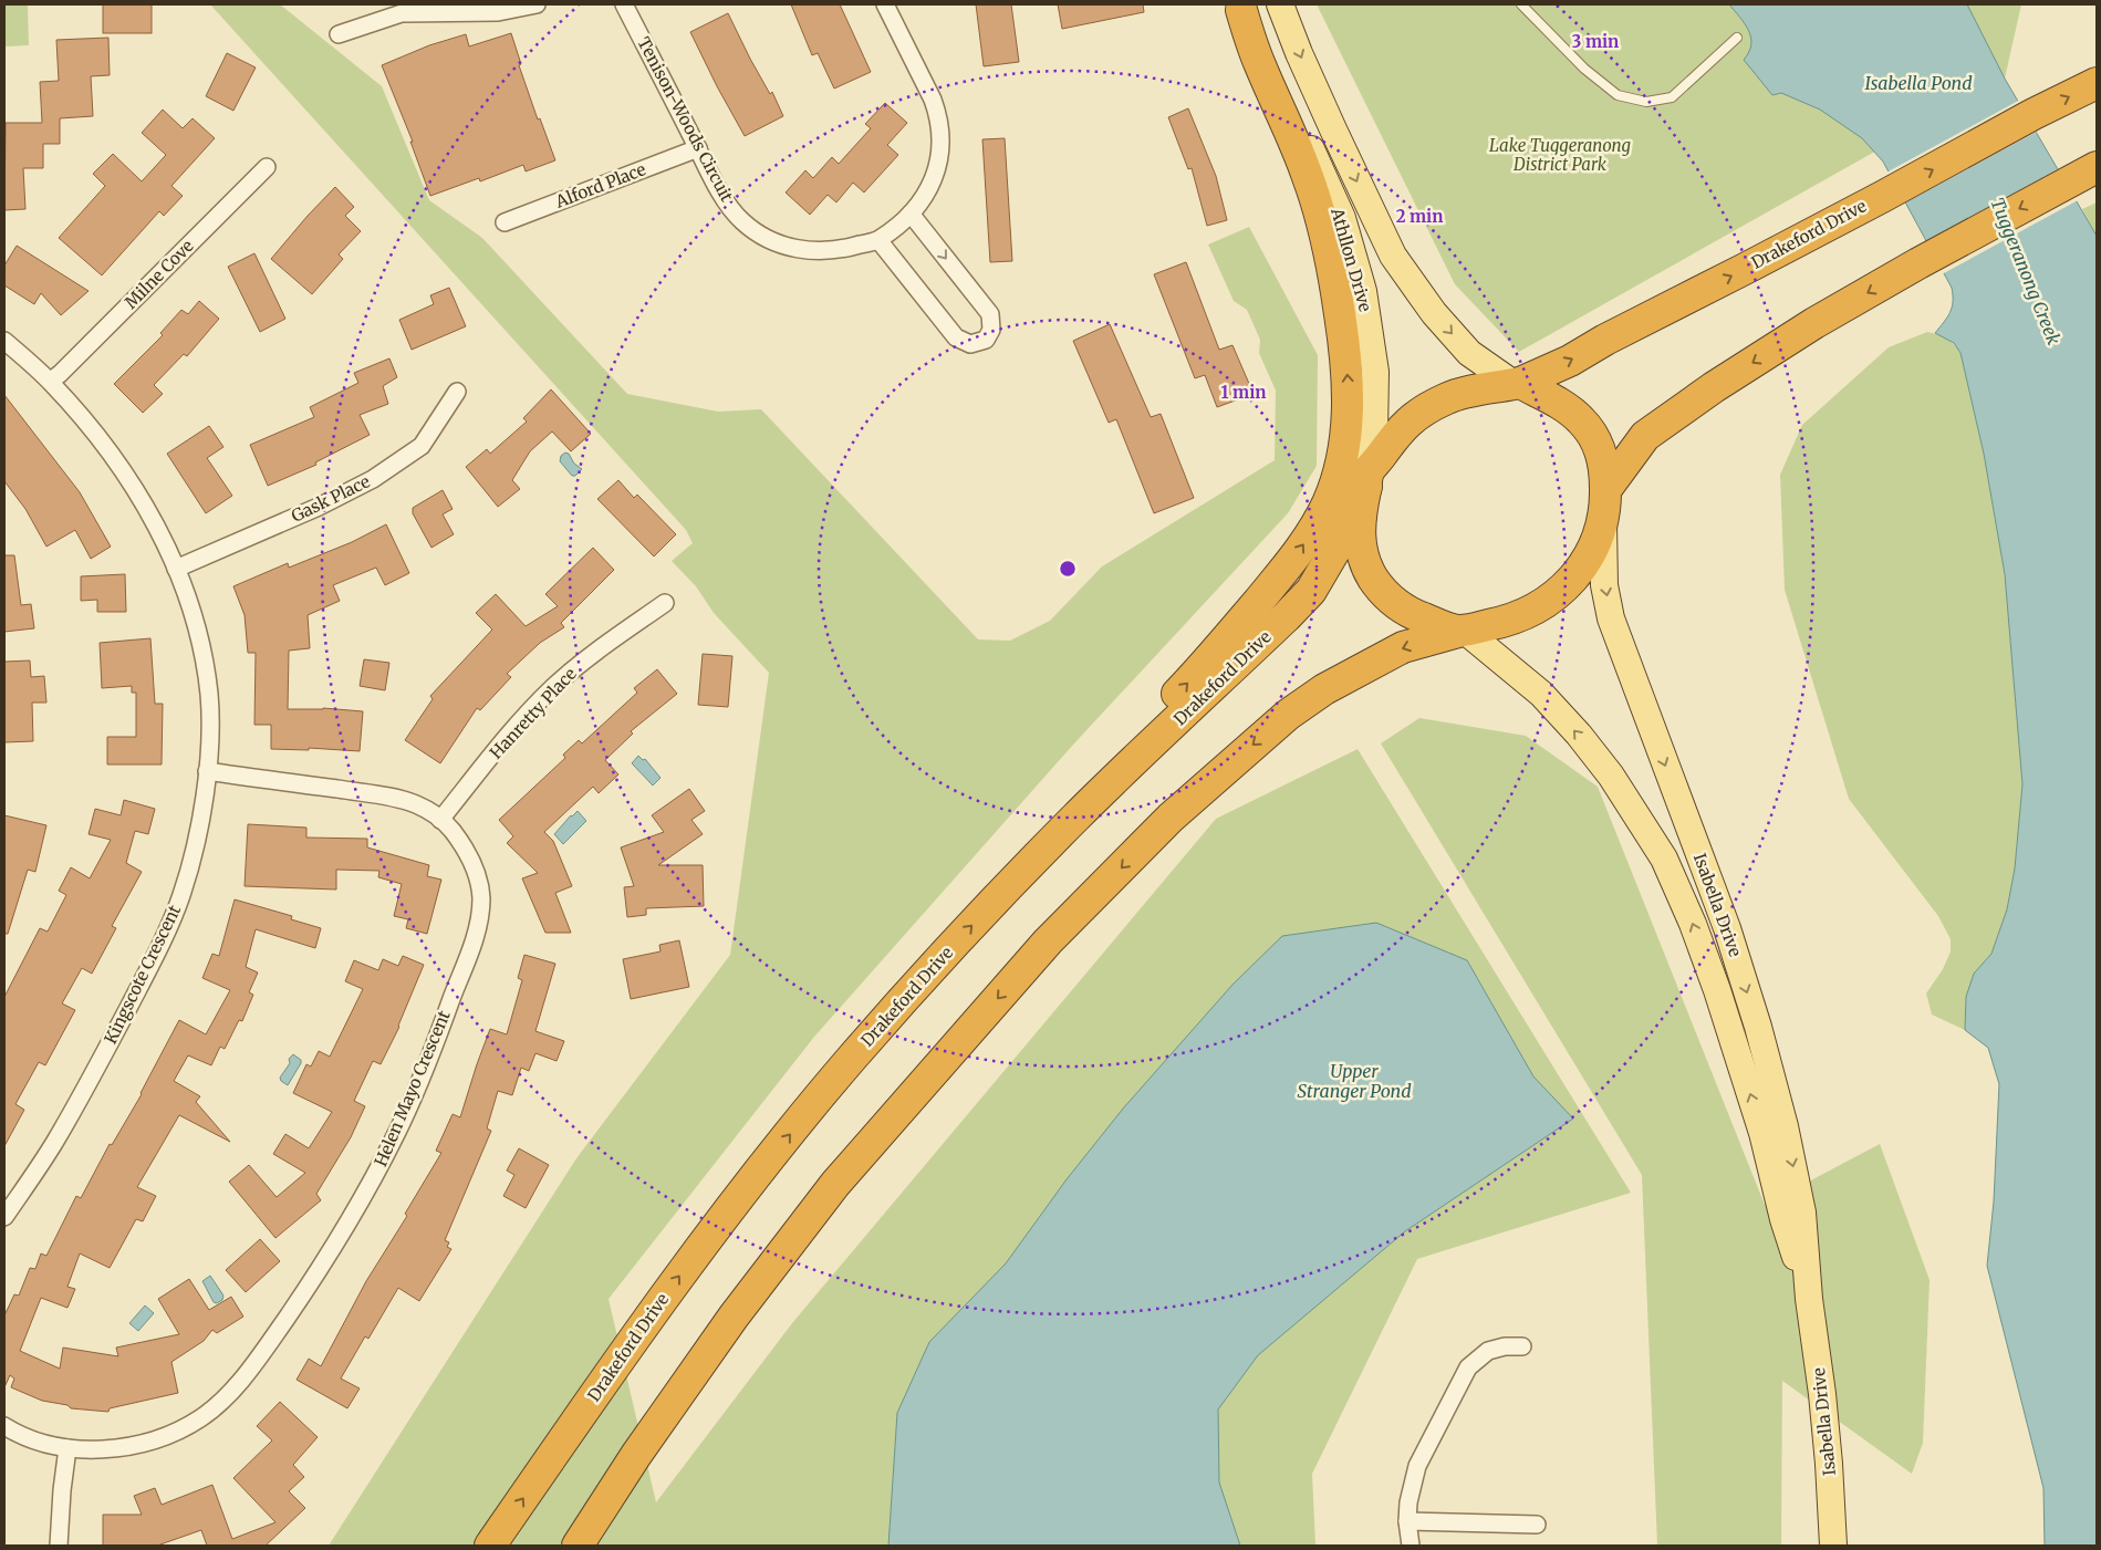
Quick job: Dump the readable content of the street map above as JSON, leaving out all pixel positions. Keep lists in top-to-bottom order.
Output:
{
  "streets": {
    "highway": ["Drakeford Drive"],
    "main road": ["Athllon Drive", "Isabella Drive"],
    "street": [
      "Tenison-Woods Circuit",
      "Alford Place",
      "Milne Cove",
      "Gask Place",
      "Hanretty Place",
      "Kingscote Crescent",
      "Helen Mayo Crescent"
    ]
  },
  "crossings": [
    ["Tenison-Woods Circuit", "Alford Place"],
    ["Drakeford Drive", "Athllon Drive"],
    ["Milne Cove", "Kingscote Crescent"],
    ["Gask Place", "Kingscote Crescent"],
    ["Hanretty Place", "Helen Mayo Crescent"],
    ["Kingscote Crescent", "Helen Mayo Crescent"]
  ],
  "water": ["Isabella Pond", "Tuggeranong Creek", "Upper Stranger Pond"],
  "parks": ["Lake Tuggeranong District Park"],
  "rings": ["3 min", "2 min", "1 min"]
}
